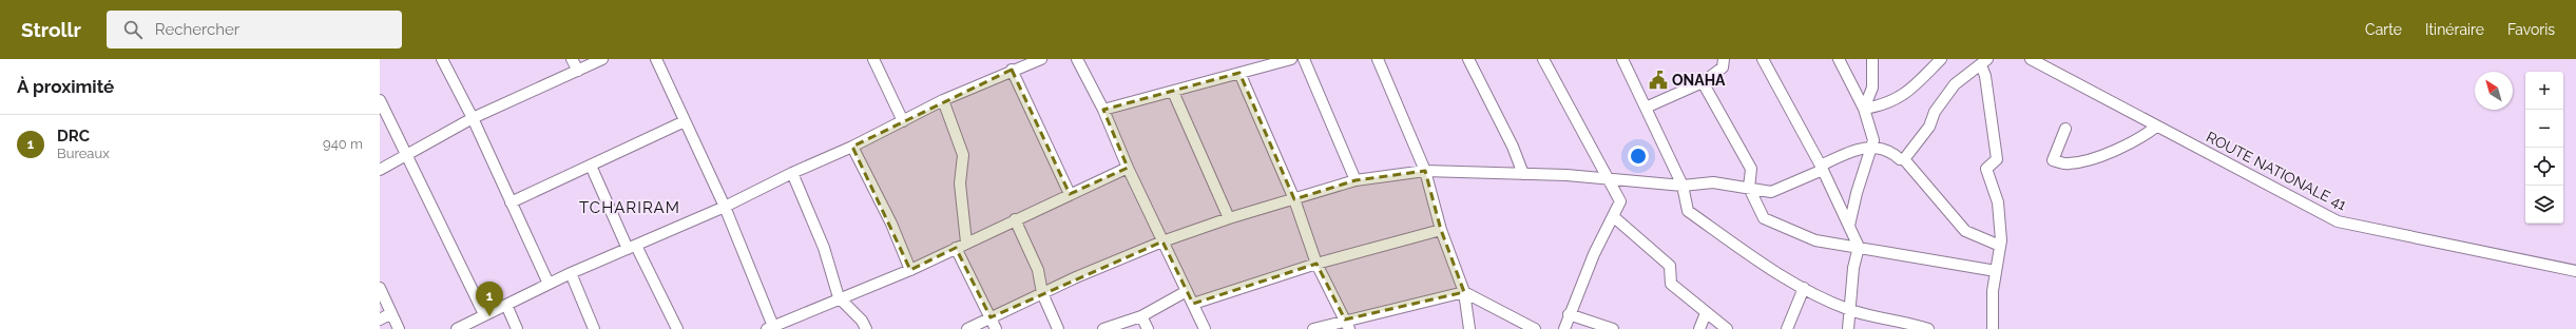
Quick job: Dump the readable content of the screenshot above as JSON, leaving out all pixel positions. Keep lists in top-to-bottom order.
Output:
{
  "streets": {
    "street": ["ROUTE NATIONALE 41"]
  },
  "districts": ["TCHARIRAM"],
  "places": {
    "public building": ["ONAHA"]
  },
  "north": "top left",
  "page": {
    "header": "Strollr",
    "search": "Rechercher",
    "nav": ["Carte", "Itinéraire", "Favoris"],
    "heading": "À proximité",
    "map_buttons": ["+", "−"],
    "list": [
      {
        "mark": "1",
        "name": "DRC",
        "note": "Bureaux",
        "value": "940 m"
      }
    ],
    "pins": "1"
  }
}
